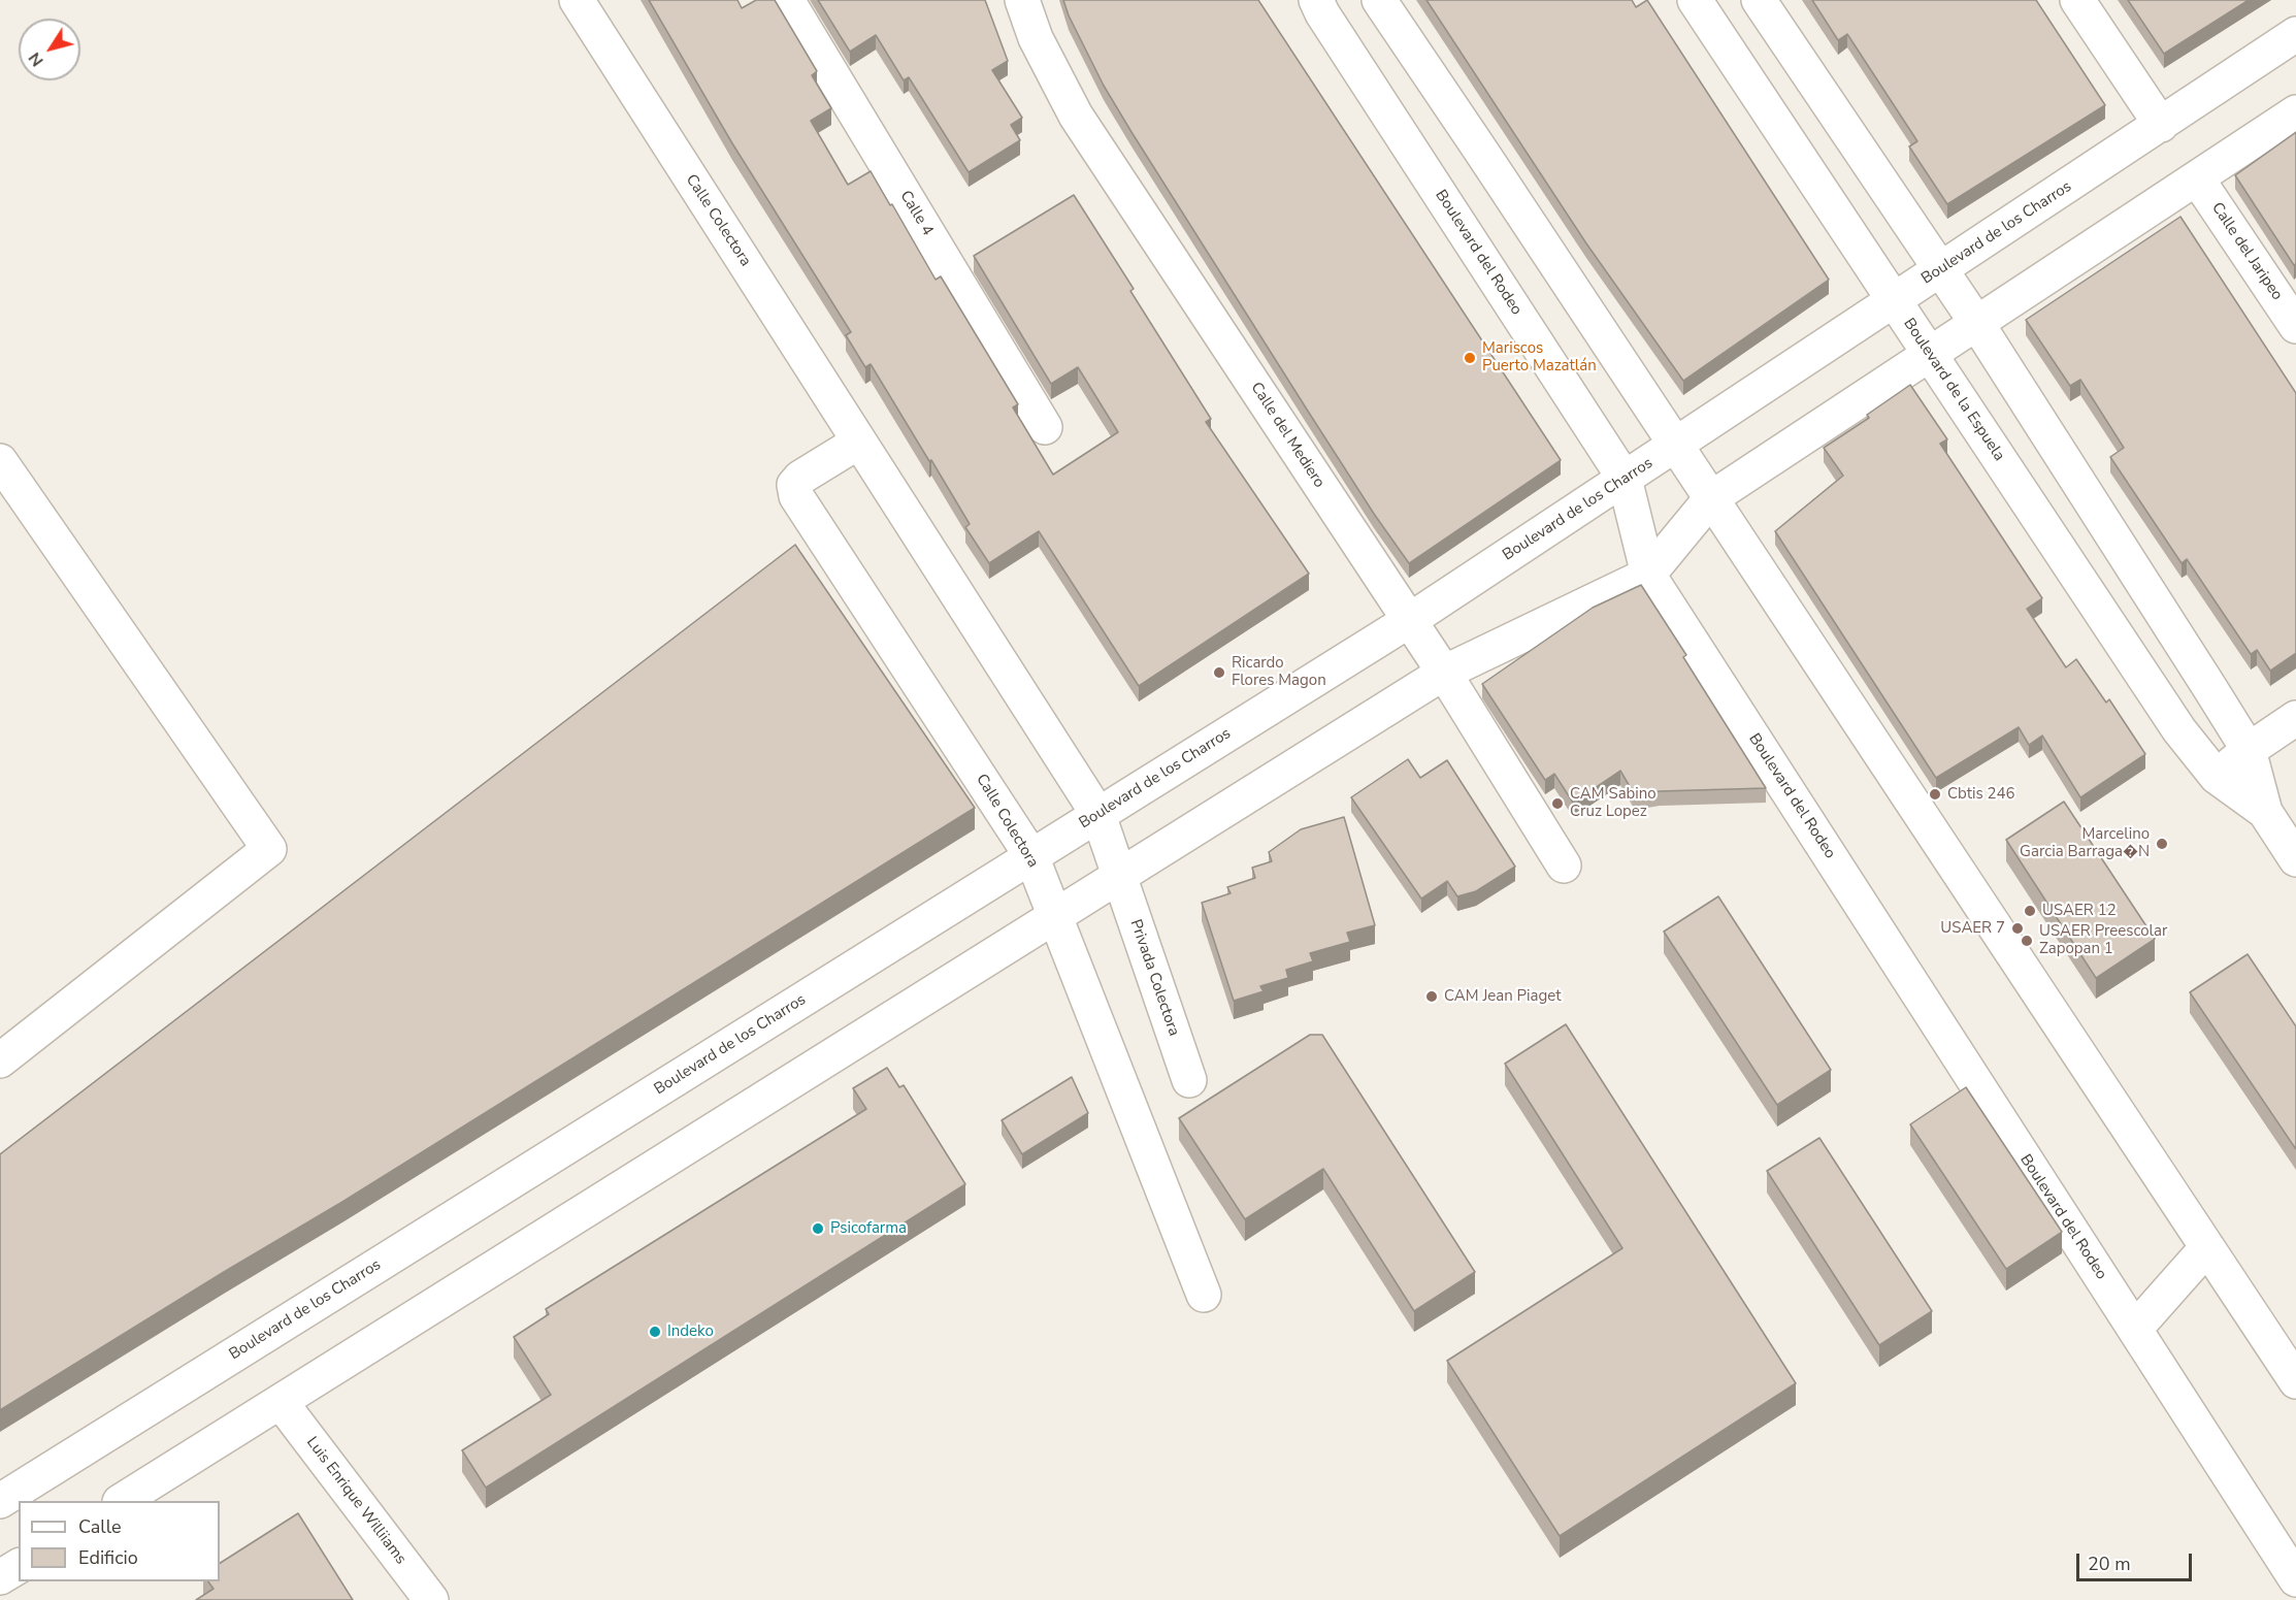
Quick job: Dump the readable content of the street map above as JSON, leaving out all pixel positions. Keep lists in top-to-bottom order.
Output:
{
  "streets": {
    "street": [
      "Calle 4",
      "Calle Colectora",
      "Boulevard de los Charros",
      "Calle del Jaripeo",
      "Boulevard del Rodeo",
      "Boulevard de la Espuela",
      "Calle del Mediero",
      "Privada Colectora",
      "Luis Enrique Williiams"
    ]
  },
  "crossings": [
    ["Calle Colectora", "Boulevard de los Charros"],
    ["Calle Colectora", "Privada Colectora"],
    ["Boulevard de los Charros", "Boulevard del Rodeo"],
    ["Boulevard de los Charros", "Boulevard de la Espuela"],
    ["Boulevard de los Charros", "Calle del Mediero"]
  ],
  "places": [
    "Mariscos Puerto Mazatlán",
    "Ricardo Flores Magon",
    "Cbtis 246",
    "CAM Sabino Cruz Lopez",
    "Marcelino Garcia Barraga�N",
    "USAER 12",
    "USAER 7",
    "USAER Preescolar Zapopan 1",
    "CAM Jean Piaget",
    "Psicofarma",
    "Indeko"
  ],
  "legend": ["Calle", "Edificio"],
  "scale_bar": "20 m",
  "north": "bottom left"
}
